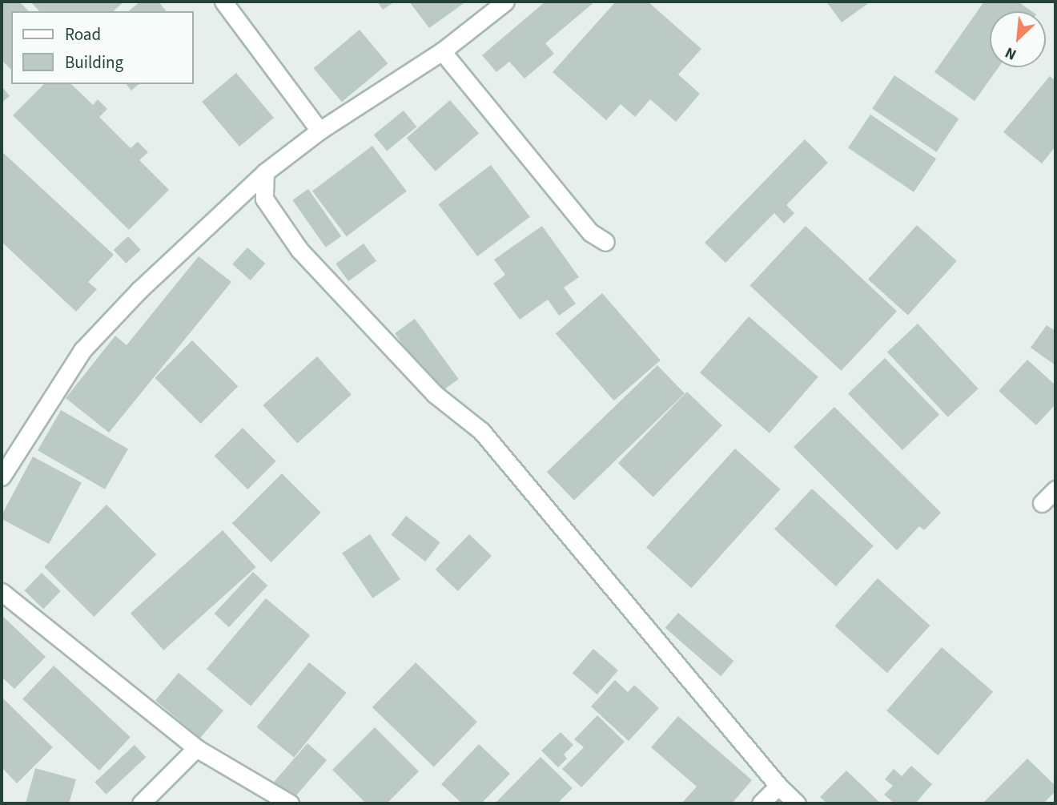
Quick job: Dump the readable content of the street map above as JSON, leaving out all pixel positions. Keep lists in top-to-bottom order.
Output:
{
  "legend": ["Road", "Building"],
  "north": "bottom left"
}
